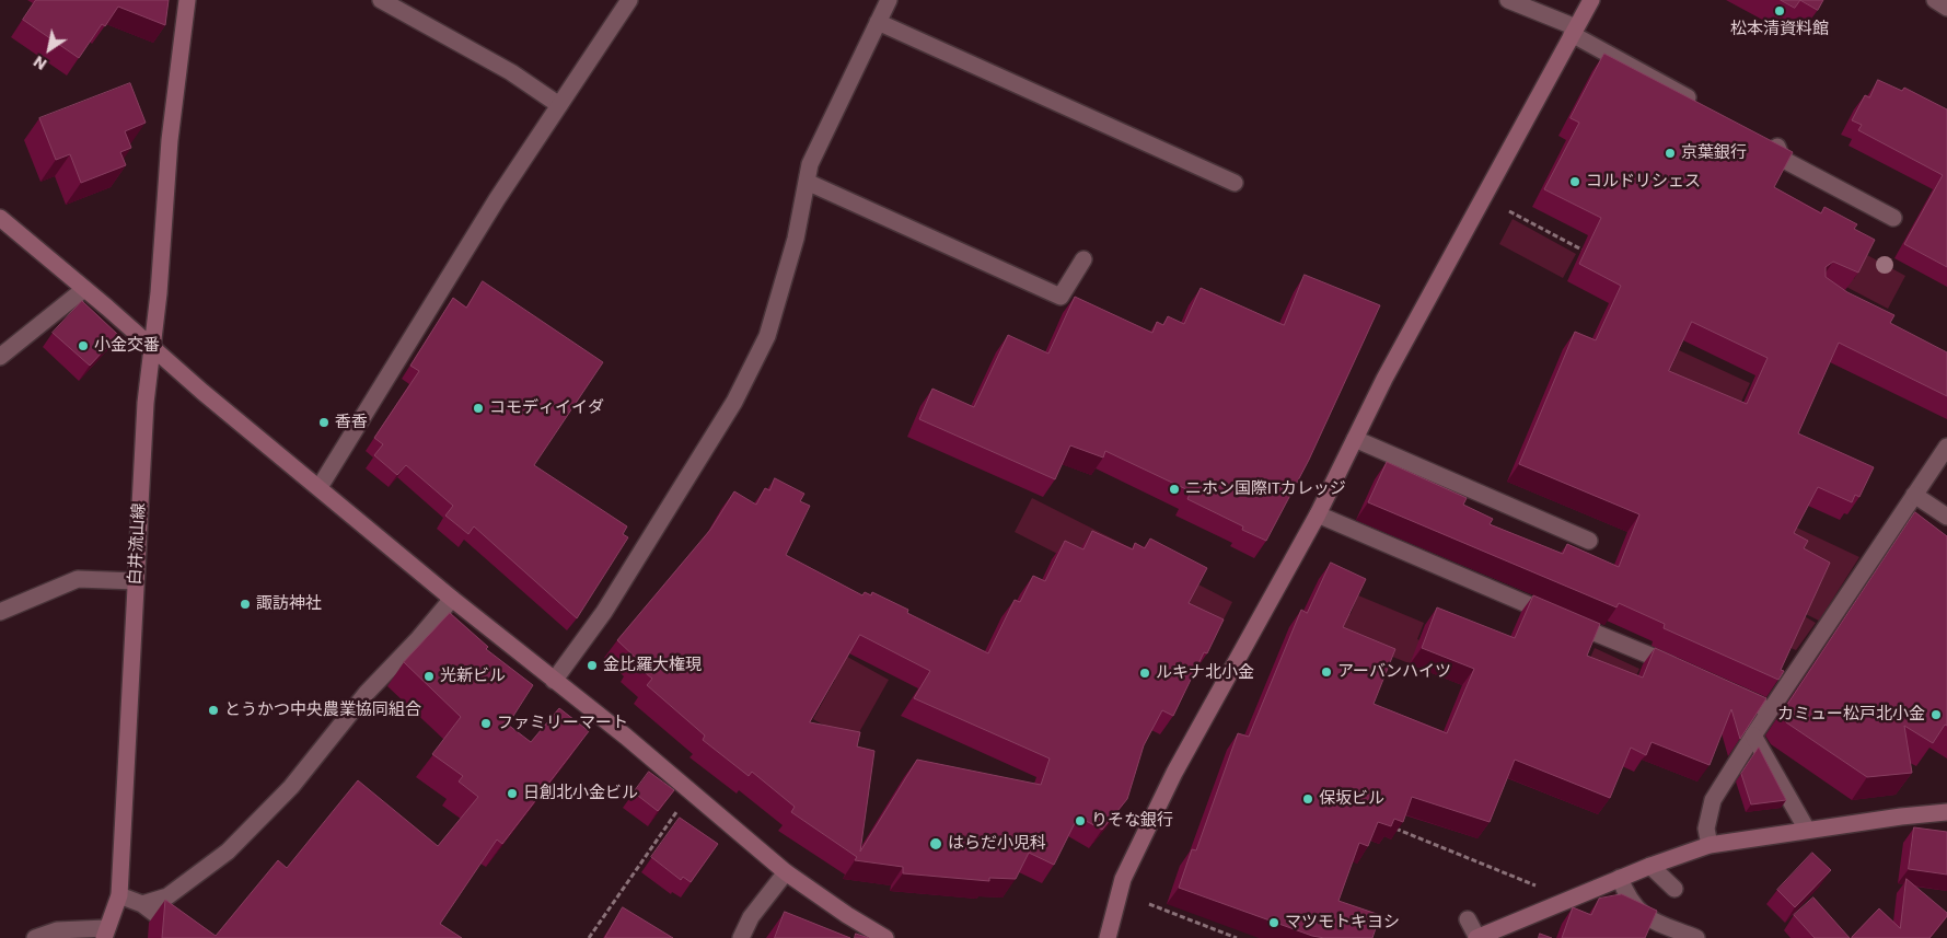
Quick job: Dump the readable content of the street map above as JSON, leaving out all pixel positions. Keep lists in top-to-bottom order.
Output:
{
  "streets": {
    "street": ["白井流山線"]
  },
  "places": [
    "松本清資料館",
    "京葉銀行",
    "コルドリシェス",
    "小金交番",
    "コモディイイダ",
    "香香",
    "ニホン国際ITカレッジ",
    "諏訪神社",
    "金比羅大権現",
    "アーバンハイツ",
    "ルキナ北小金",
    "光新ビル",
    "とうかつ中央農業協同組合",
    "カミュー松戸北小金",
    "ファミリーマート",
    "日創北小金ビル",
    "保坂ビル",
    "りそな銀行",
    "はらだ小児科",
    "マツモトキヨシ"
  ],
  "north": "bottom left"
}
